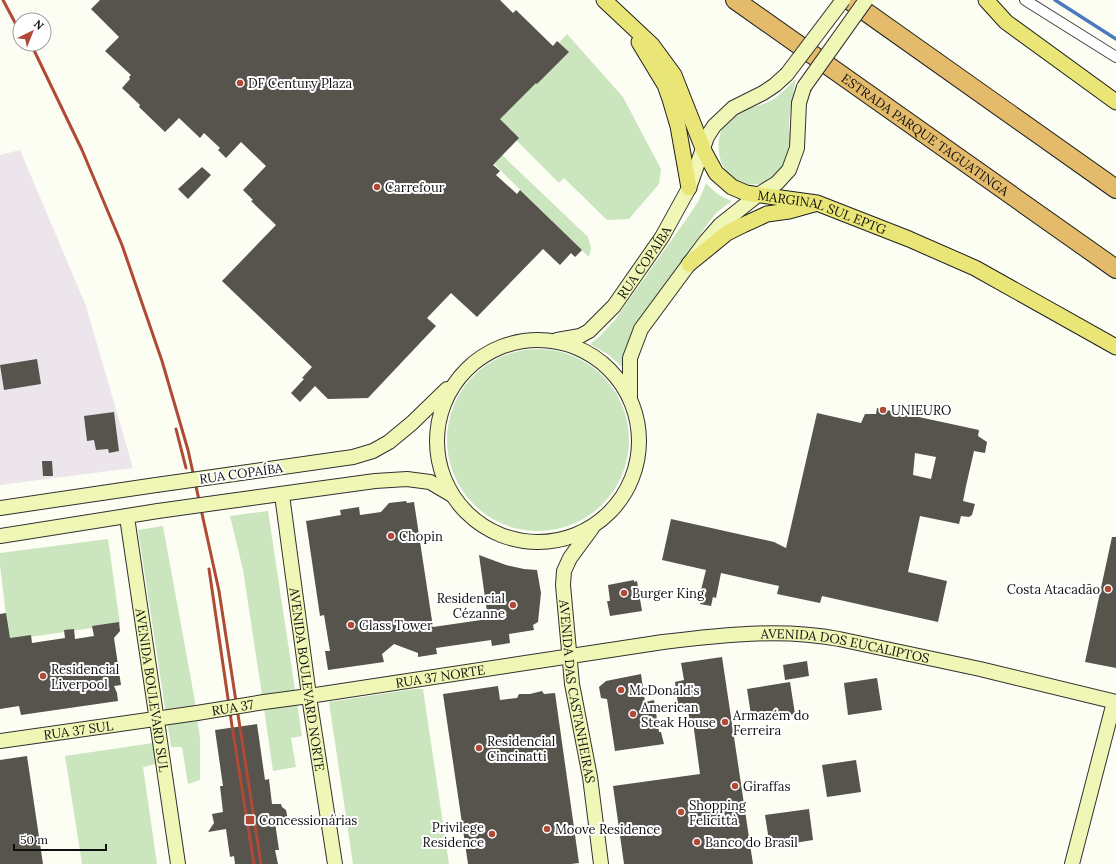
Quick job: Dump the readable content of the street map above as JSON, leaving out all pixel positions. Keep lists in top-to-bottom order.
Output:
{
  "streets": {
    "highway": ["ESTRADA PARQUE TAGUATINGA"],
    "main road": [
      "MARGINAL SUL EPTG",
      "RUA COPAÍBA",
      "AVENIDA DOS EUCALIPTOS",
      "RUA 37 NORTE",
      "AVENIDA BOULEVARD NORTE",
      "AVENIDA BOULEVARD SUL",
      "AVENIDA DAS CASTANHEIRAS",
      "RUA 37",
      "RUA 37 SUL"
    ]
  },
  "crossings": [
    ["MARGINAL SUL EPTG", "RUA COPAÍBA"],
    ["RUA COPAÍBA", "AVENIDA BOULEVARD NORTE"],
    ["RUA COPAÍBA", "AVENIDA BOULEVARD SUL"],
    ["AVENIDA DOS EUCALIPTOS", "RUA 37 NORTE"],
    ["AVENIDA DOS EUCALIPTOS", "AVENIDA DAS CASTANHEIRAS"],
    ["RUA 37 NORTE", "AVENIDA BOULEVARD NORTE"],
    ["RUA 37 NORTE", "AVENIDA DAS CASTANHEIRAS"],
    ["RUA 37 NORTE", "RUA 37"],
    ["AVENIDA BOULEVARD NORTE", "RUA 37"],
    ["AVENIDA BOULEVARD SUL", "RUA 37"],
    ["AVENIDA BOULEVARD SUL", "RUA 37 SUL"],
    ["RUA 37", "RUA 37 SUL"]
  ],
  "places": {
    "other": [
      "DF Century Plaza",
      "Carrefour",
      "UNIEURO",
      "Chopin",
      "Costa Atacadão",
      "Burger King",
      "Residencial Cézanne",
      "Glass Tower",
      "Residencial Liverpool",
      "McDonald's",
      "American Steak House",
      "Armazém do Ferreira",
      "Residencial Cincinatti",
      "Giraffas",
      "Shopping Felicittà",
      "Moove Residence",
      "Privilege Residence",
      "Banco do Brasil"
    ],
    "transit": ["Concessionárias"]
  },
  "scale_bar": "50 m",
  "north": "top right"
}
